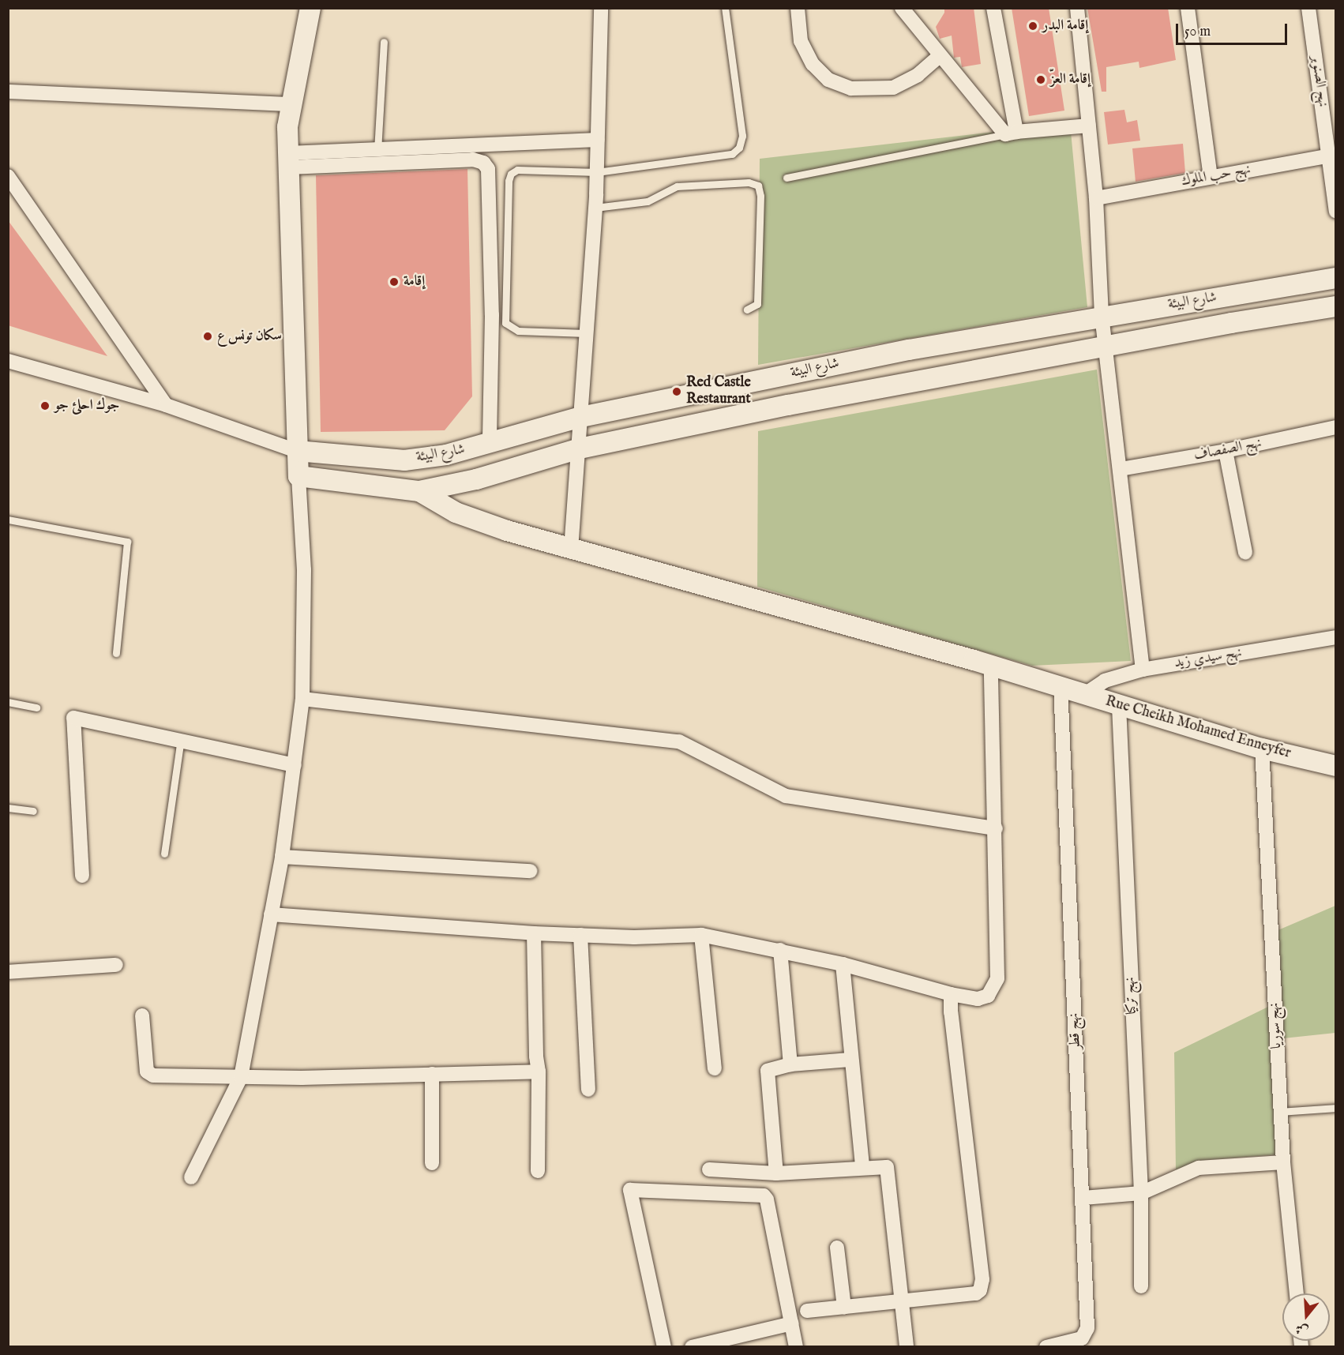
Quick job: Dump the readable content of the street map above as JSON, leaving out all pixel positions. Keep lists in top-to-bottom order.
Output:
{
  "streets": {
    "street": [
      "نهج الصنوبر",
      "نهج حب الملوك",
      "شارع البيئة",
      "نهج الصفصاف",
      "نهج سيدي زيد",
      "Rue Cheikh Mohamed Enneyfer",
      "نهج تركيا",
      "نهج سوريا",
      "نهج قطر"
    ]
  },
  "crossings": [
    ["نهج الصنوبر", "نهج حب الملوك"],
    ["شارع البيئة", "Rue Cheikh Mohamed Enneyfer"],
    ["نهج سيدي زيد", "Rue Cheikh Mohamed Enneyfer"],
    ["Rue Cheikh Mohamed Enneyfer", "نهج تركيا"],
    ["Rue Cheikh Mohamed Enneyfer", "نهج سوريا"],
    ["Rue Cheikh Mohamed Enneyfer", "نهج قطر"]
  ],
  "places": [
    "إقامة البدر",
    "إقامة العزّ",
    "إقامة",
    "سكان تونس ع",
    "Red Castle Restaurant",
    "جوك احلئ جو"
  ],
  "scale_bar": "50 m",
  "north": "bottom"
}
